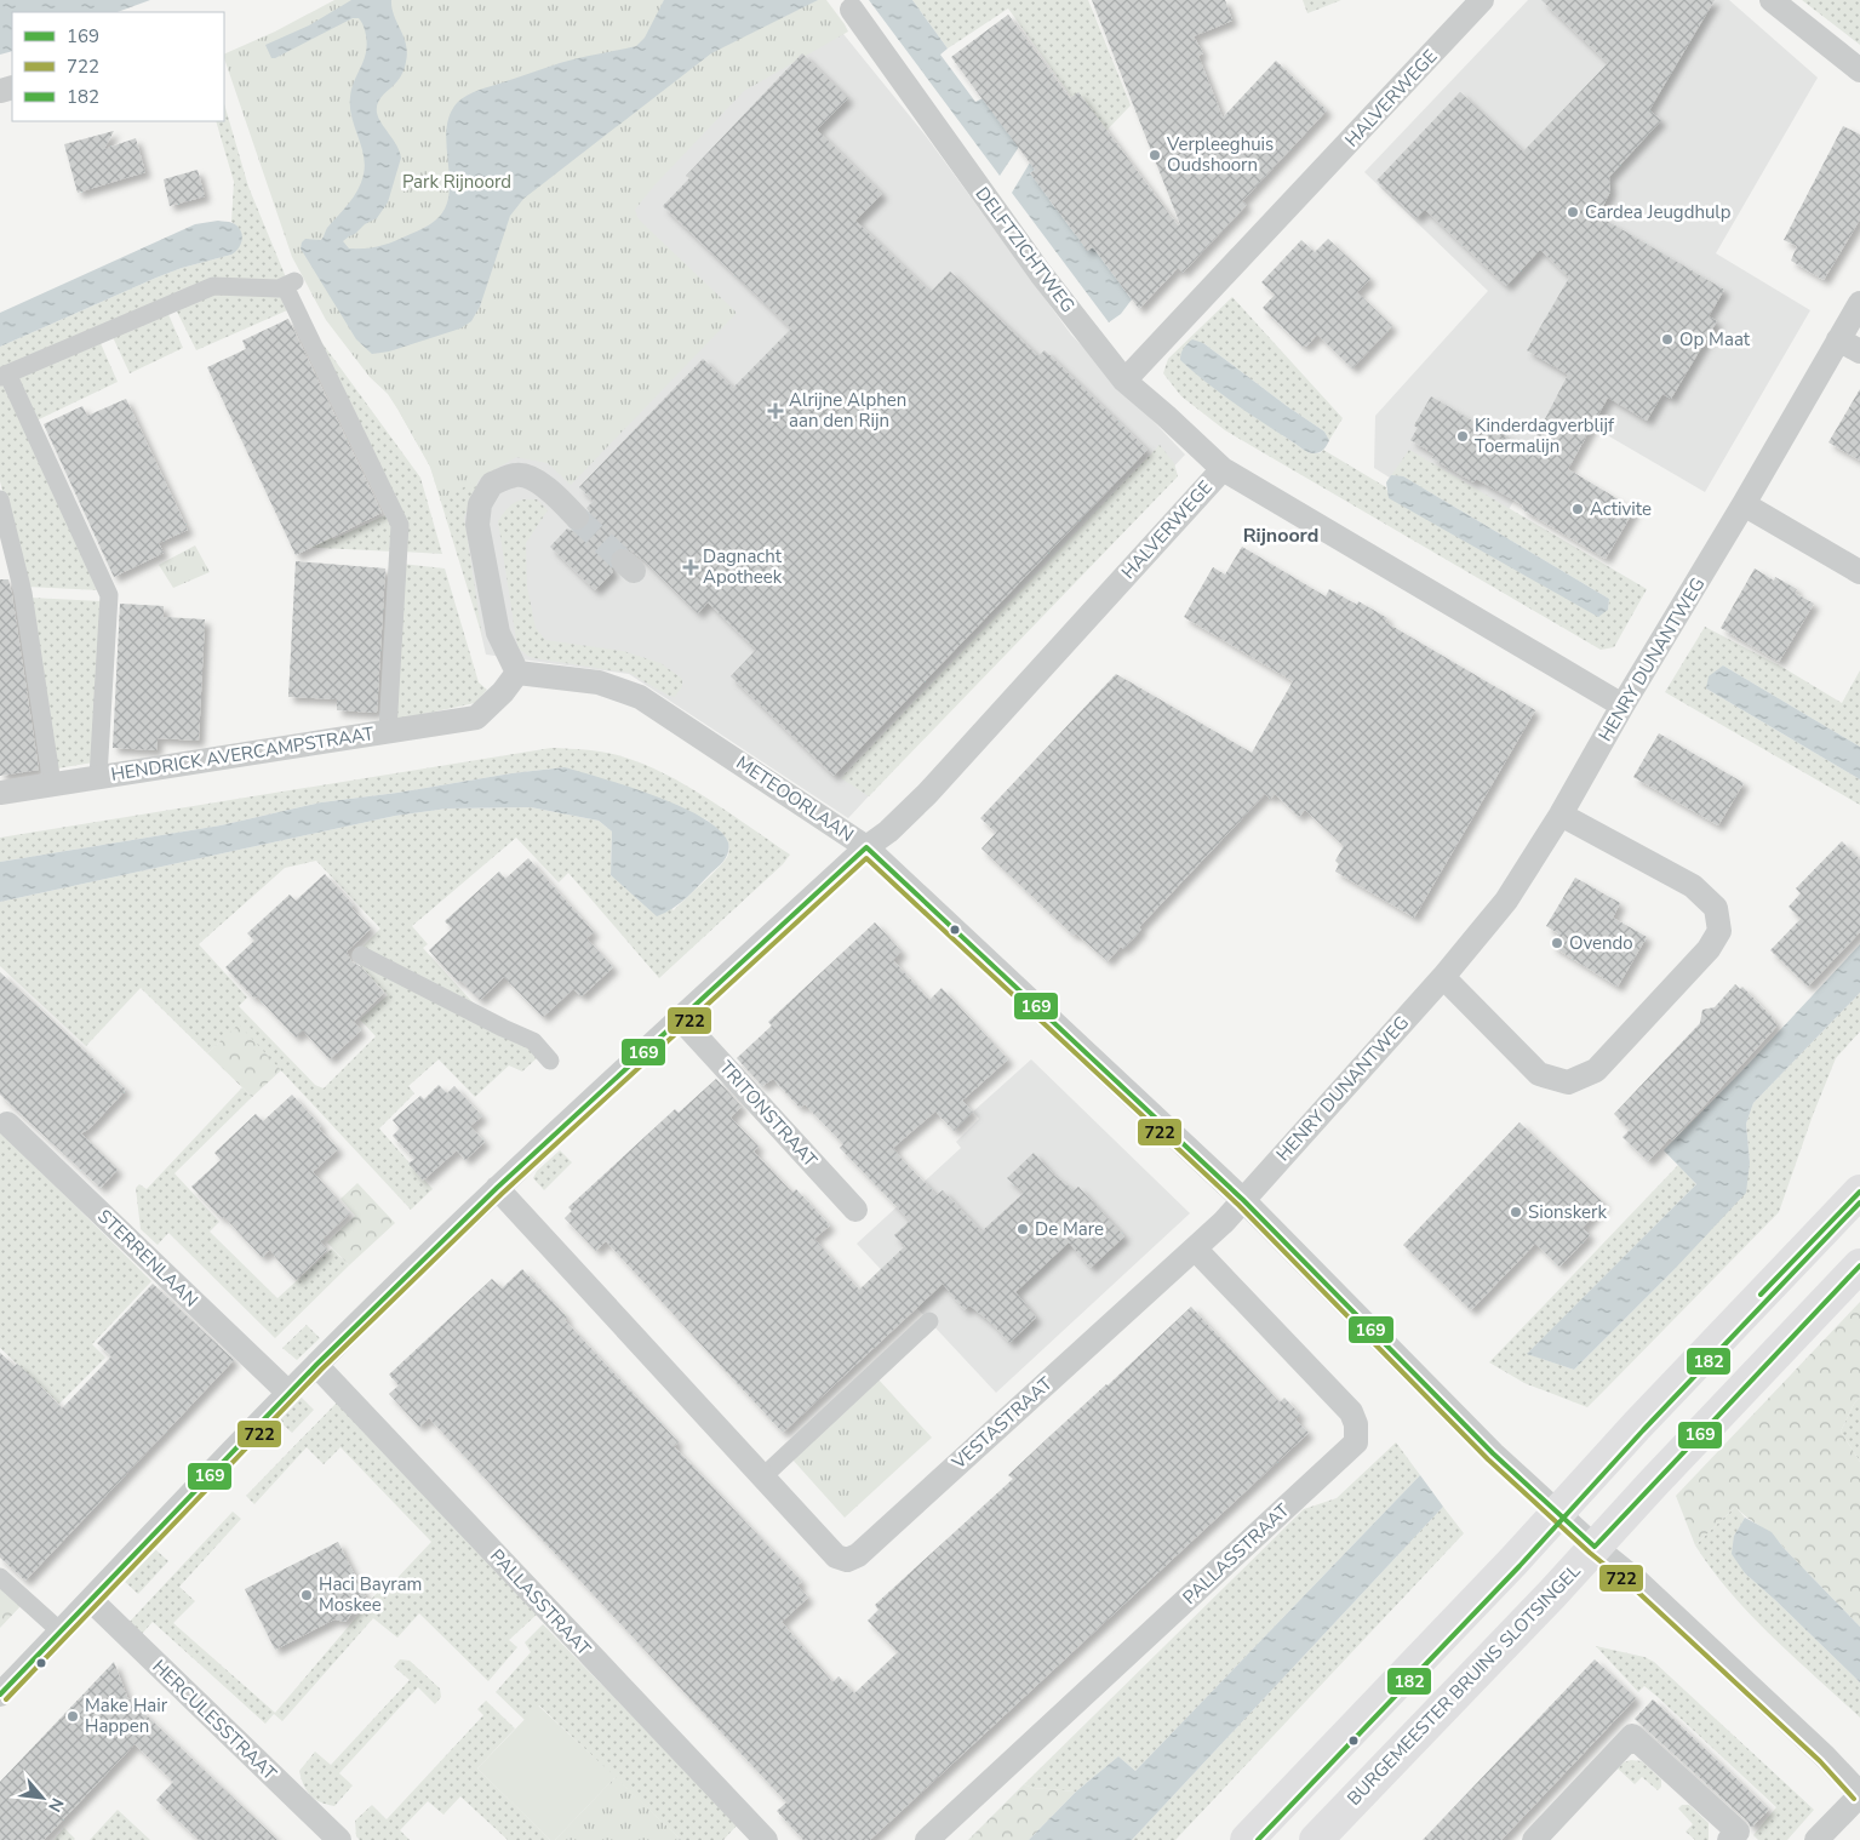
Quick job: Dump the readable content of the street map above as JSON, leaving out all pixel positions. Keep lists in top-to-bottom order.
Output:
{
  "streets": {
    "main road": ["BURGEMEESTER BRUINS SLOTSINGEL"],
    "street": [
      "HALVERWEGE",
      "DELFTZICHTWEG",
      "HENRY DUNANTWEG",
      "HENDRICK AVERCAMPSTRAAT",
      "METEOORLAAN",
      "TRITONSTRAAT",
      "STERRENLAAN",
      "VESTASTRAAT",
      "PALLASSTRAAT",
      "HERCULESSTRAAT"
    ]
  },
  "crossings": [
    ["HALVERWEGE", "DELFTZICHTWEG"],
    ["HALVERWEGE", "HENRY DUNANTWEG"],
    ["HALVERWEGE", "METEOORLAAN"],
    ["HENRY DUNANTWEG", "METEOORLAAN"],
    ["HENRY DUNANTWEG", "VESTASTRAAT"],
    ["HENDRICK AVERCAMPSTRAAT", "METEOORLAAN"],
    ["METEOORLAAN", "VESTASTRAAT"],
    ["METEOORLAAN", "BURGEMEESTER BRUINS SLOTSINGEL"],
    ["VESTASTRAAT", "PALLASSTRAAT"]
  ],
  "districts": ["Rijnoord"],
  "parks": ["Park Rijnoord"],
  "places": {
    "other": [
      "Verpleeghuis Oudshoorn",
      "Cardea Jeugdhulp",
      "Op Maat",
      "Kinderdagverblijf Toermalijn",
      "Activite",
      "Ovendo",
      "Sionskerk",
      "De Mare",
      "Haci Bayram Moskee",
      "Make Hair Happen"
    ],
    "health": ["Alrijne Alphen aan den Rijn", "Dagnacht Apotheek"]
  },
  "lines": ["transit line 169", "transit line 722", "transit line 182"],
  "legend": ["169", "722", "182"],
  "north": "bottom right"
}
